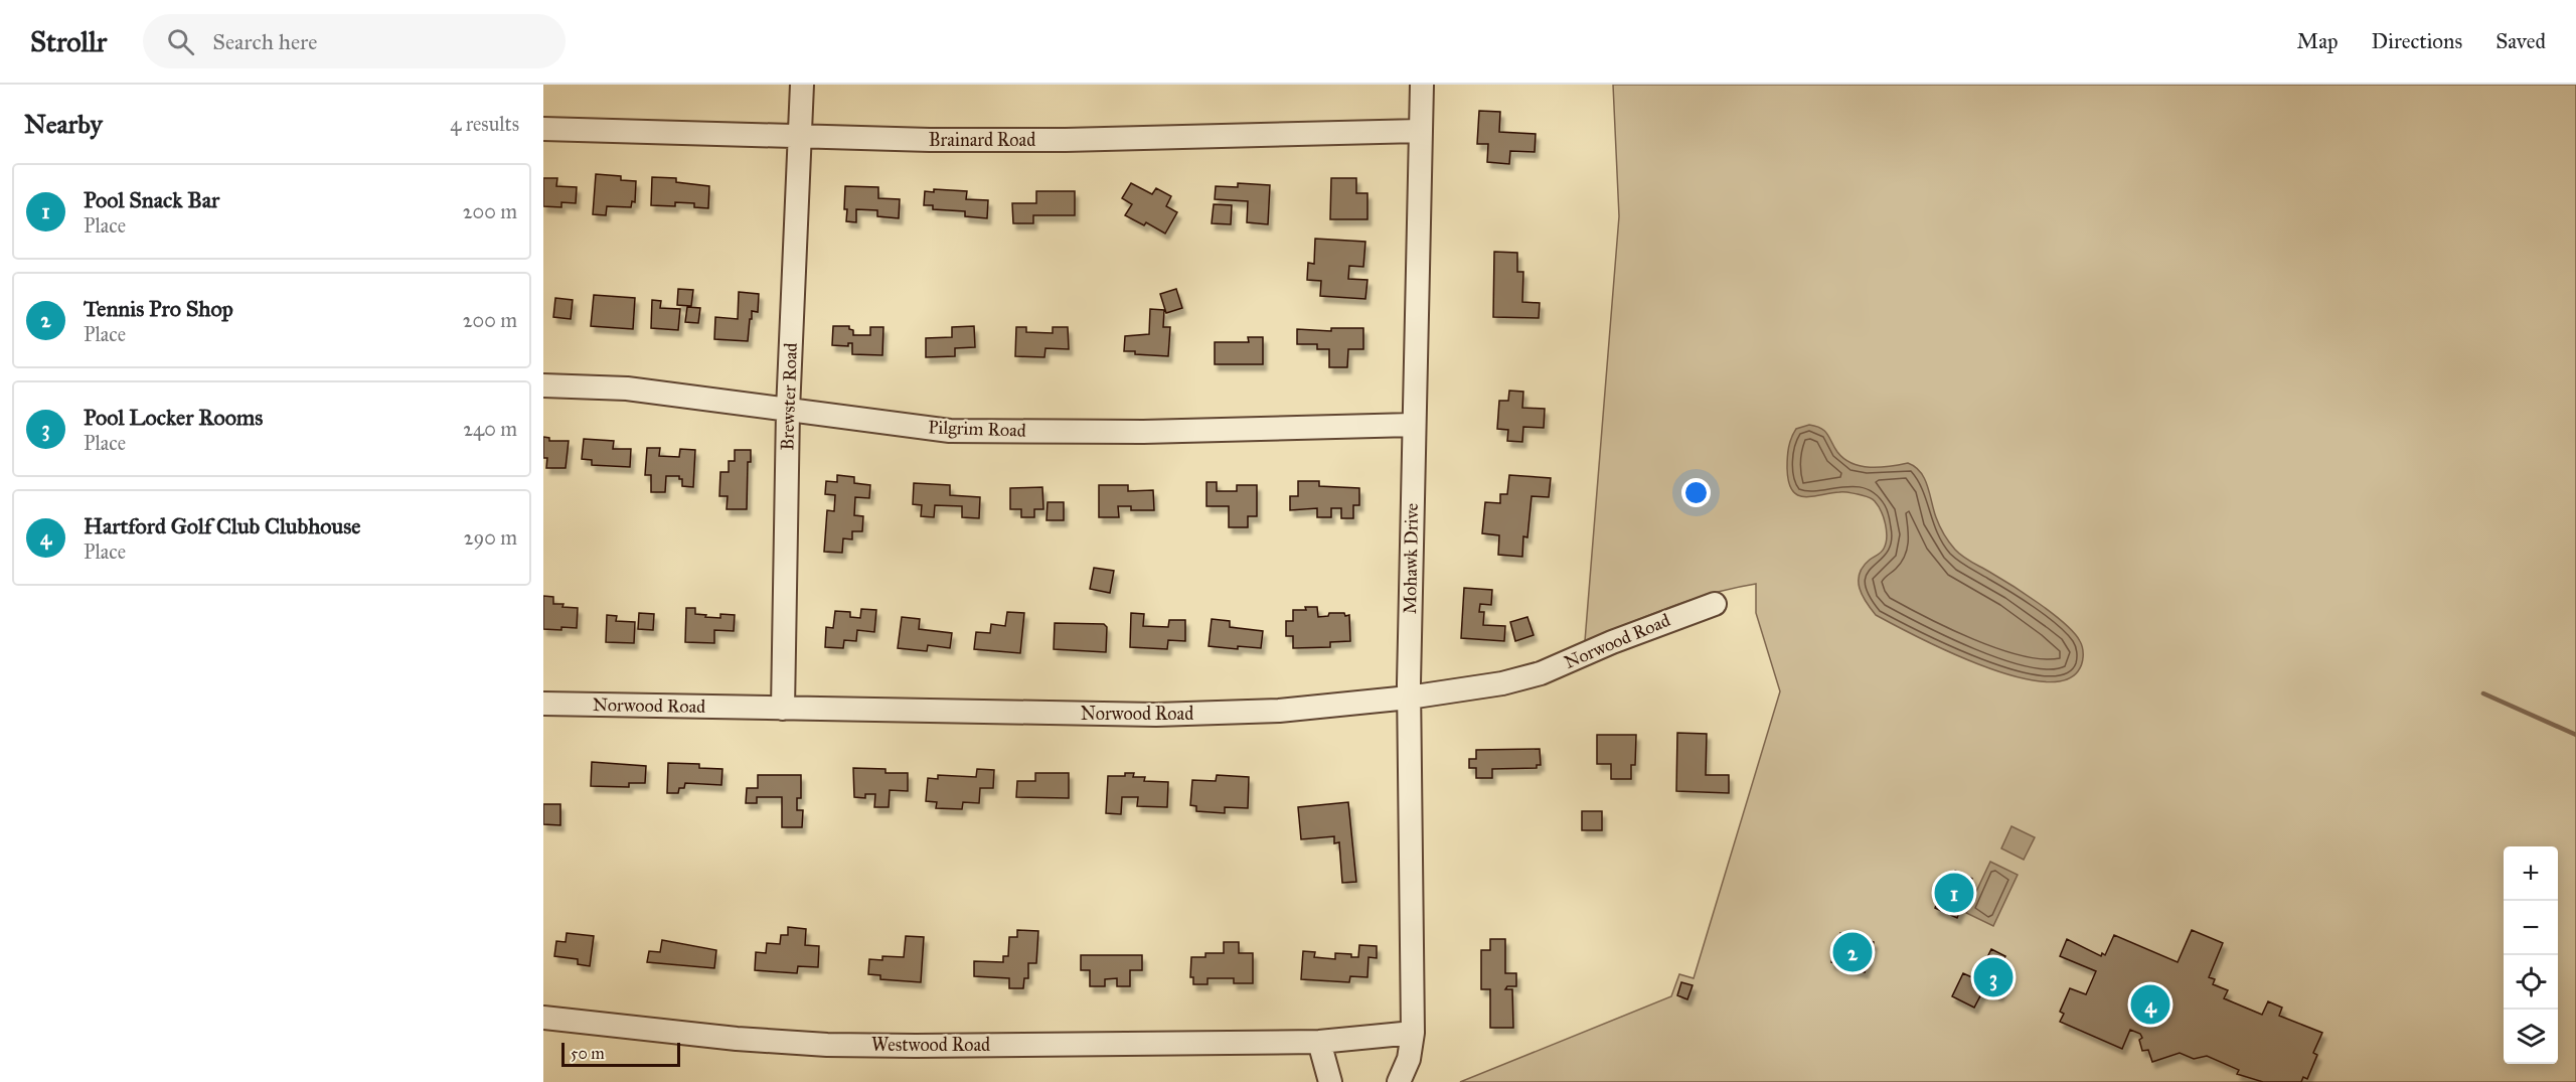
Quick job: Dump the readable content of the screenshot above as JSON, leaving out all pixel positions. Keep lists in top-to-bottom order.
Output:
{
  "streets": {
    "street": [
      "Brainard Road",
      "Brewster Road",
      "Pilgrim Road",
      "Mohawk Drive",
      "Norwood Road",
      "Westwood Road"
    ]
  },
  "crossings": [
    ["Brainard Road", "Brewster Road"],
    ["Brainard Road", "Mohawk Drive"],
    ["Brewster Road", "Pilgrim Road"],
    ["Brewster Road", "Norwood Road"],
    ["Pilgrim Road", "Mohawk Drive"],
    ["Mohawk Drive", "Norwood Road"],
    ["Mohawk Drive", "Westwood Road"]
  ],
  "scale_bar": "50 m",
  "page": {
    "header": "Strollr",
    "search": "Search here",
    "nav": ["Map", "Directions", "Saved"],
    "heading": ["Nearby", "4 results"],
    "list": [
      {
        "mark": "1",
        "name": "Pool Snack Bar",
        "note": "Place",
        "value": "200 m"
      },
      {
        "mark": "2",
        "name": "Tennis Pro Shop",
        "note": "Place",
        "value": "200 m"
      },
      {
        "mark": "3",
        "name": "Pool Locker Rooms",
        "note": "Place",
        "value": "240 m"
      },
      {
        "mark": "4",
        "name": "Hartford Golf Club Clubhouse",
        "note": "Place",
        "value": "290 m"
      }
    ],
    "map_buttons": ["+", "−"],
    "pins": [
      "1",
      "2",
      "3",
      "4"
    ],
    "scale": "50 m"
  }
}
